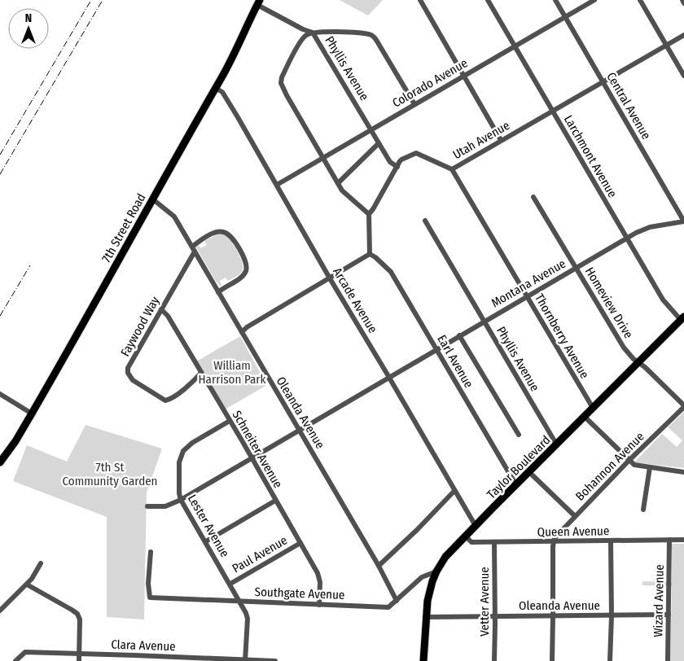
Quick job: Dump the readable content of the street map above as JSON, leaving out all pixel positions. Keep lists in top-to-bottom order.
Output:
{
  "streets": {
    "main road": ["7th Street Road", "Taylor Boulevard"],
    "street": [
      "Phyllis Avenue",
      "Colorado Avenue",
      "Central Avenue",
      "Utah Avenue",
      "Larchmont Avenue",
      "Montana Avenue",
      "Arcade Avenue",
      "Homeview Drive",
      "Faywood Way",
      "Thornberry Avenue",
      "Earl Avenue",
      "Oleanda Avenue",
      "Schneiter Avenue",
      "Bohannon Avenue",
      "Lester Avenue",
      "Queen Avenue",
      "Paul Avenue",
      "Southgate Avenue",
      "Wizard Avenue",
      "Vetter Avenue",
      "Clara Avenue"
    ]
  },
  "crossings": [
    ["Phyllis Avenue", "Colorado Avenue"],
    ["Phyllis Avenue", "Utah Avenue"],
    ["Phyllis Avenue", "7th Street Road"],
    ["Phyllis Avenue", "Montana Avenue"],
    ["Phyllis Avenue", "Taylor Boulevard"],
    ["Colorado Avenue", "Central Avenue"],
    ["Colorado Avenue", "Larchmont Avenue"],
    ["Colorado Avenue", "Arcade Avenue"],
    ["Central Avenue", "Utah Avenue"],
    ["Central Avenue", "Montana Avenue"],
    ["Utah Avenue", "Larchmont Avenue"],
    ["Utah Avenue", "Thornberry Avenue"],
    ["Larchmont Avenue", "Montana Avenue"],
    ["Larchmont Avenue", "Taylor Boulevard"],
    ["7th Street Road", "Arcade Avenue"],
    ["7th Street Road", "Oleanda Avenue"],
    ["Montana Avenue", "Arcade Avenue"],
    ["Montana Avenue", "Homeview Drive"],
    ["Montana Avenue", "Thornberry Avenue"],
    ["Montana Avenue", "Earl Avenue"],
    ["Montana Avenue", "Oleanda Avenue"],
    ["Montana Avenue", "Schneiter Avenue"],
    ["Montana Avenue", "Lester Avenue"],
    ["Arcade Avenue", "Taylor Boulevard"],
    ["Homeview Drive", "Bohannon Avenue"],
    ["Homeview Drive", "Taylor Boulevard"],
    ["Faywood Way", "Oleanda Avenue"],
    ["Faywood Way", "Schneiter Avenue"],
    ["Thornberry Avenue", "Taylor Boulevard"],
    ["Earl Avenue", "Taylor Boulevard"],
    ["Oleanda Avenue", "Taylor Boulevard"],
    ["Oleanda Avenue", "Southgate Avenue"],
    ["Oleanda Avenue", "Wizard Avenue"],
    ["Oleanda Avenue", "Vetter Avenue"],
    ["Schneiter Avenue", "Lester Avenue"],
    ["Schneiter Avenue", "Paul Avenue"],
    ["Schneiter Avenue", "Southgate Avenue"],
    ["Bohannon Avenue", "Queen Avenue"],
    ["Taylor Boulevard", "Queen Avenue"],
    ["Taylor Boulevard", "Southgate Avenue"],
    ["Lester Avenue", "Paul Avenue"],
    ["Lester Avenue", "Southgate Avenue"],
    ["Lester Avenue", "Clara Avenue"],
    ["Queen Avenue", "Wizard Avenue"],
    ["Queen Avenue", "Vetter Avenue"]
  ],
  "parks": ["William Harrison Park", "7th St Community Garden"],
  "north": "top"
}
